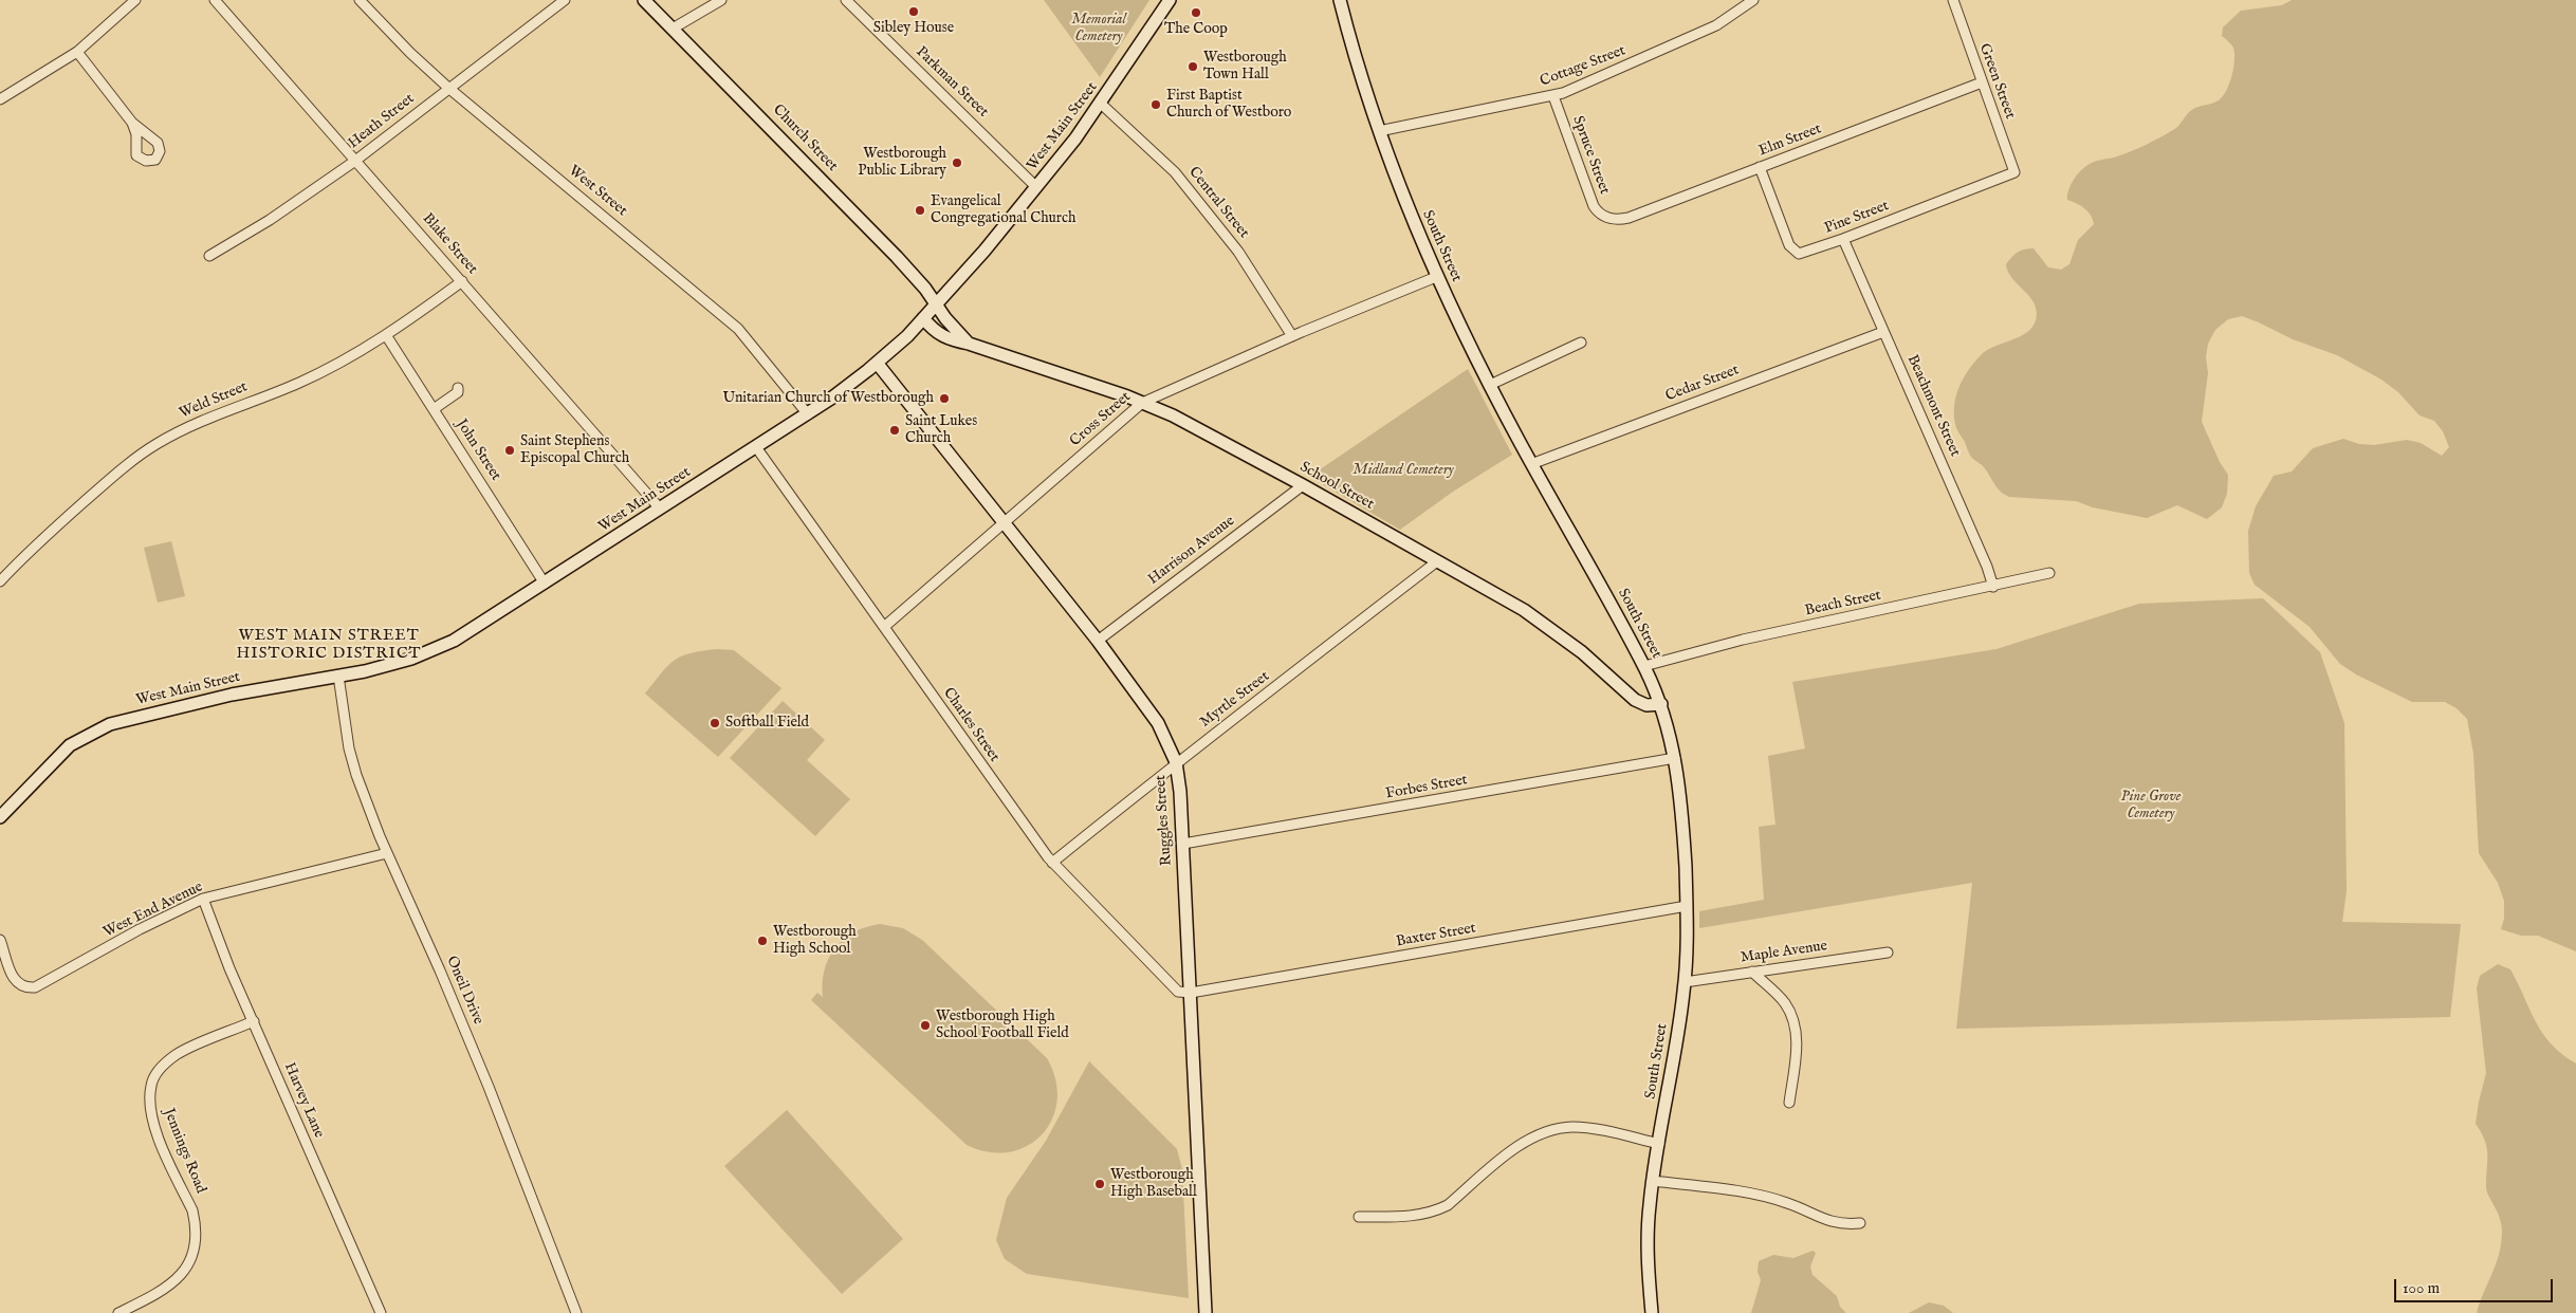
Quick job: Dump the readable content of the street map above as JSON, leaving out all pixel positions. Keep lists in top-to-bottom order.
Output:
{
  "streets": {
    "main road": [
      "West Main Street",
      "Church Street",
      "South Street",
      "School Street",
      "Ruggles Street"
    ],
    "street": [
      "Cottage Street",
      "Green Street",
      "Parkman Street",
      "Heath Street",
      "Elm Street",
      "Spruce Street",
      "West Street",
      "Central Street",
      "Pine Street",
      "Blake Street",
      "Cedar Street",
      "Weld Street",
      "Beachmont Street",
      "Cross Street",
      "John Street",
      "Harrison Avenue",
      "Beach Street",
      "Myrtle Street",
      "Charles Street",
      "Forbes Street",
      "West End Avenue",
      "Baxter Street",
      "Maple Avenue",
      "Oneil Drive",
      "Harvey Lane",
      "Jennings Road"
    ]
  },
  "crossings": [
    ["Cottage Street", "Spruce Street"],
    ["Cottage Street", "South Street"],
    ["Green Street", "Elm Street"],
    ["Green Street", "Pine Street"],
    ["Parkman Street", "West Main Street"],
    ["Heath Street", "West Street"],
    ["Heath Street", "Blake Street"],
    ["West Main Street", "Church Street"],
    ["West Main Street", "West Street"],
    ["West Main Street", "Central Street"],
    ["West Main Street", "Blake Street"],
    ["West Main Street", "John Street"],
    ["West Main Street", "School Street"],
    ["West Main Street", "Charles Street"],
    ["West Main Street", "Ruggles Street"],
    ["West Main Street", "Oneil Drive"],
    ["Church Street", "School Street"],
    ["Elm Street", "Spruce Street"],
    ["Elm Street", "Pine Street"],
    ["Central Street", "Cross Street"],
    ["Pine Street", "Beachmont Street"],
    ["Blake Street", "Weld Street"],
    ["South Street", "Cedar Street"],
    ["South Street", "Cross Street"],
    ["South Street", "School Street"],
    ["South Street", "Beach Street"],
    ["South Street", "Forbes Street"],
    ["South Street", "Baxter Street"],
    ["South Street", "Maple Avenue"],
    ["Cedar Street", "Beachmont Street"],
    ["Weld Street", "John Street"],
    ["Beachmont Street", "Beach Street"],
    ["Cross Street", "School Street"],
    ["Cross Street", "Charles Street"],
    ["Cross Street", "Ruggles Street"],
    ["School Street", "Harrison Avenue"],
    ["School Street", "Myrtle Street"],
    ["Harrison Avenue", "Ruggles Street"],
    ["Myrtle Street", "Charles Street"],
    ["Myrtle Street", "Ruggles Street"],
    ["Charles Street", "Ruggles Street"],
    ["Charles Street", "Baxter Street"],
    ["Forbes Street", "Ruggles Street"],
    ["Ruggles Street", "Baxter Street"],
    ["West End Avenue", "Oneil Drive"],
    ["West End Avenue", "Harvey Lane"],
    ["Harvey Lane", "Jennings Road"]
  ],
  "districts": ["WEST MAIN STREET HISTORIC DISTRICT"],
  "parks": ["Memorial Cemetery", "Midland Cemetery", "Pine Grove Cemetery"],
  "places": [
    "Sibley House",
    "The Coop",
    "Westborough Town Hall",
    "First Baptist Church of Westboro",
    "Westborough Public Library",
    "Evangelical Congregational Church",
    "Unitarian Church of Westborough",
    "Saint Lukes Church",
    "Saint Stephens Episcopal Church",
    "Softball Field",
    "Westborough High School",
    "Westborough High School Football Field",
    "Westborough High Baseball"
  ],
  "scale_bar": "100 m"
}
